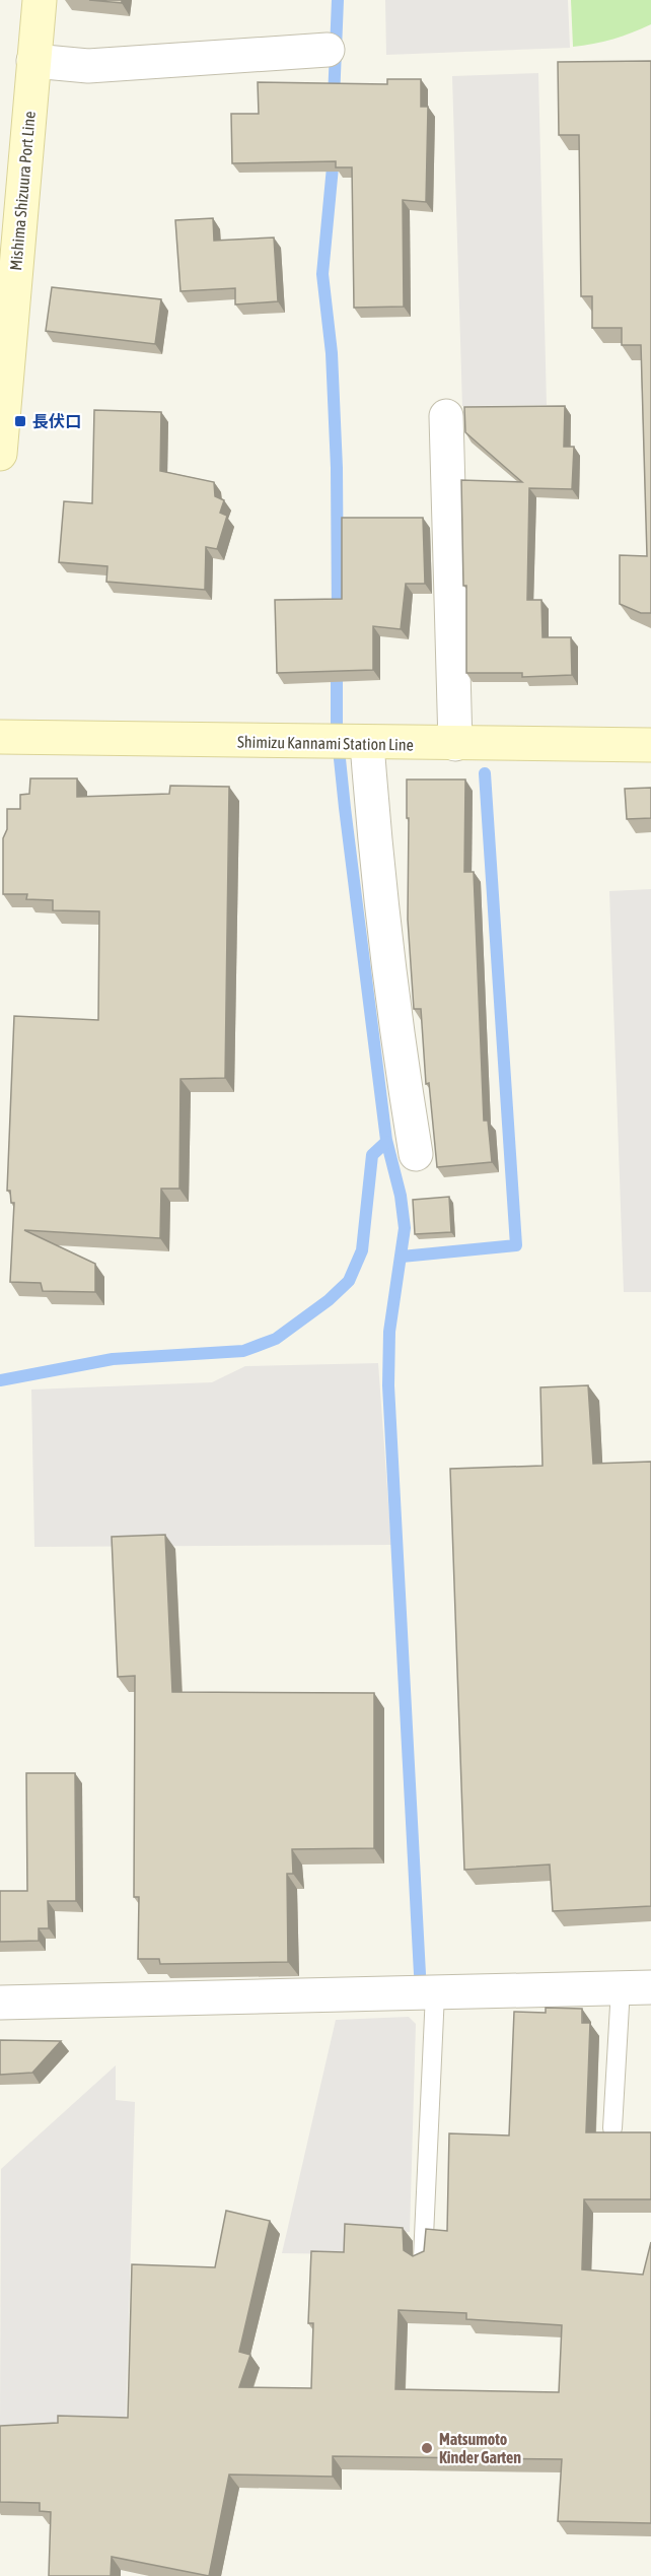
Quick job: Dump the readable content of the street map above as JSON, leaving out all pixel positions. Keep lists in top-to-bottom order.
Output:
{
  "streets": {
    "main road": ["Mishima Shizuura Port Line", "Shimizu Kannami Station Line"]
  },
  "places": {
    "transit": ["長伏口"],
    "other": ["Matsumoto Kinder Garten"]
  }
}
